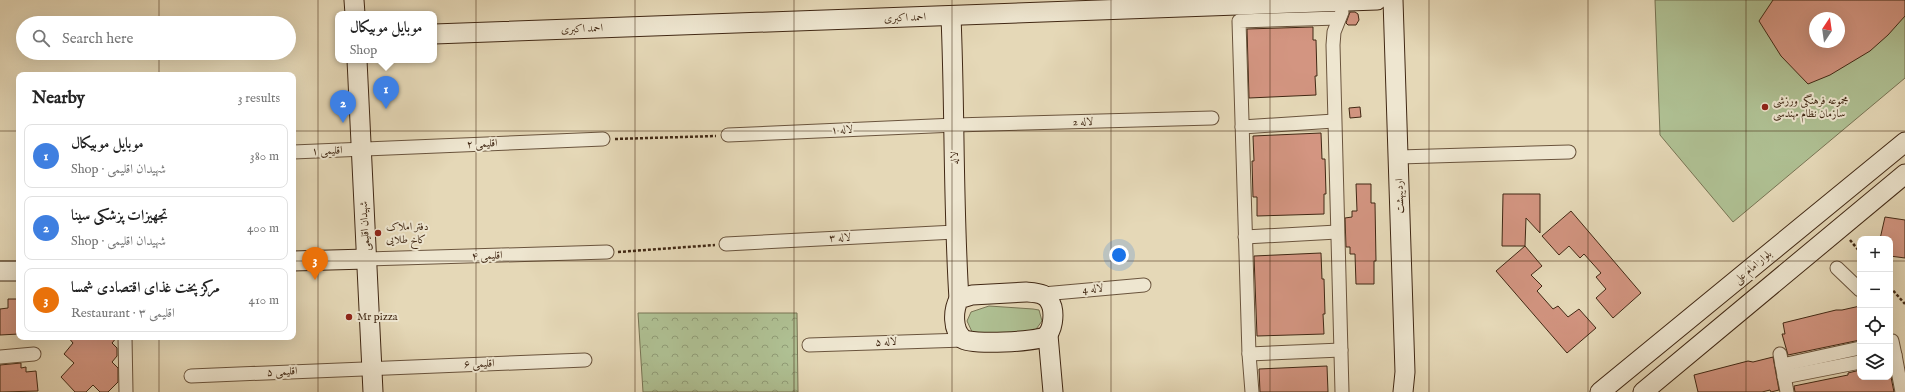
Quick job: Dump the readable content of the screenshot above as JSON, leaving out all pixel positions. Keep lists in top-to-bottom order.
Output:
{
  "streets": {
    "street": [
      "احمد اکبری",
      "لاله 2",
      "لاله ۱",
      "اقلیمی ۲",
      "اقلیمی ۱",
      "لاله",
      "اردیبهشت",
      "شهیدان اقلیمی",
      "لاله ۳",
      "اقلیمی ۴",
      "بلوار امام علی",
      "لاله 4",
      "لاله ۵",
      "اقلیمی ۶",
      "اقلیمی ۵"
    ]
  },
  "crossings": [
    ["احمد اکبری", "لاله"],
    ["لاله 2", "لاله ۱"],
    ["لاله 2", "لاله"],
    ["لاله ۱", "لاله"],
    ["اقلیمی ۲", "اقلیمی ۱"],
    ["اقلیمی ۲", "شهیدان اقلیمی"],
    ["اقلیمی ۱", "شهیدان اقلیمی"],
    ["لاله", "لاله ۳"],
    ["لاله", "لاله ۵"],
    ["شهیدان اقلیمی", "اقلیمی ۴"],
    ["شهیدان اقلیمی", "اقلیمی ۶"],
    ["شهیدان اقلیمی", "اقلیمی ۵"],
    ["اقلیمی ۶", "اقلیمی ۵"]
  ],
  "places": ["مجموعه فرهنگی ورزشی سازمان نظام مهندسی", "دفتر املاک کاخ طلایی", "Mr pizza"],
  "north": "top",
  "page": {
    "popup": ["موبایل موبیکال", "Shop"],
    "search": "Search here",
    "heading": ["Nearby", "3 results"],
    "pins": ["1", "2", "3"],
    "list": [
      {
        "mark": "1",
        "name": "موبایل موبیکال",
        "note": "Shop · شهیدان اقلیمی",
        "value": "380 m"
      },
      {
        "mark": "2",
        "name": "تجهیزات پزشکی سینا",
        "note": "Shop · شهیدان اقلیمی",
        "value": "400 m"
      },
      {
        "mark": "3",
        "name": "مرکز پخت غذای اقتصادی شمسا",
        "note": "Restaurant · اقلیمی ۳",
        "value": "410 m"
      }
    ],
    "map_buttons": ["+", "−"]
  }
}
